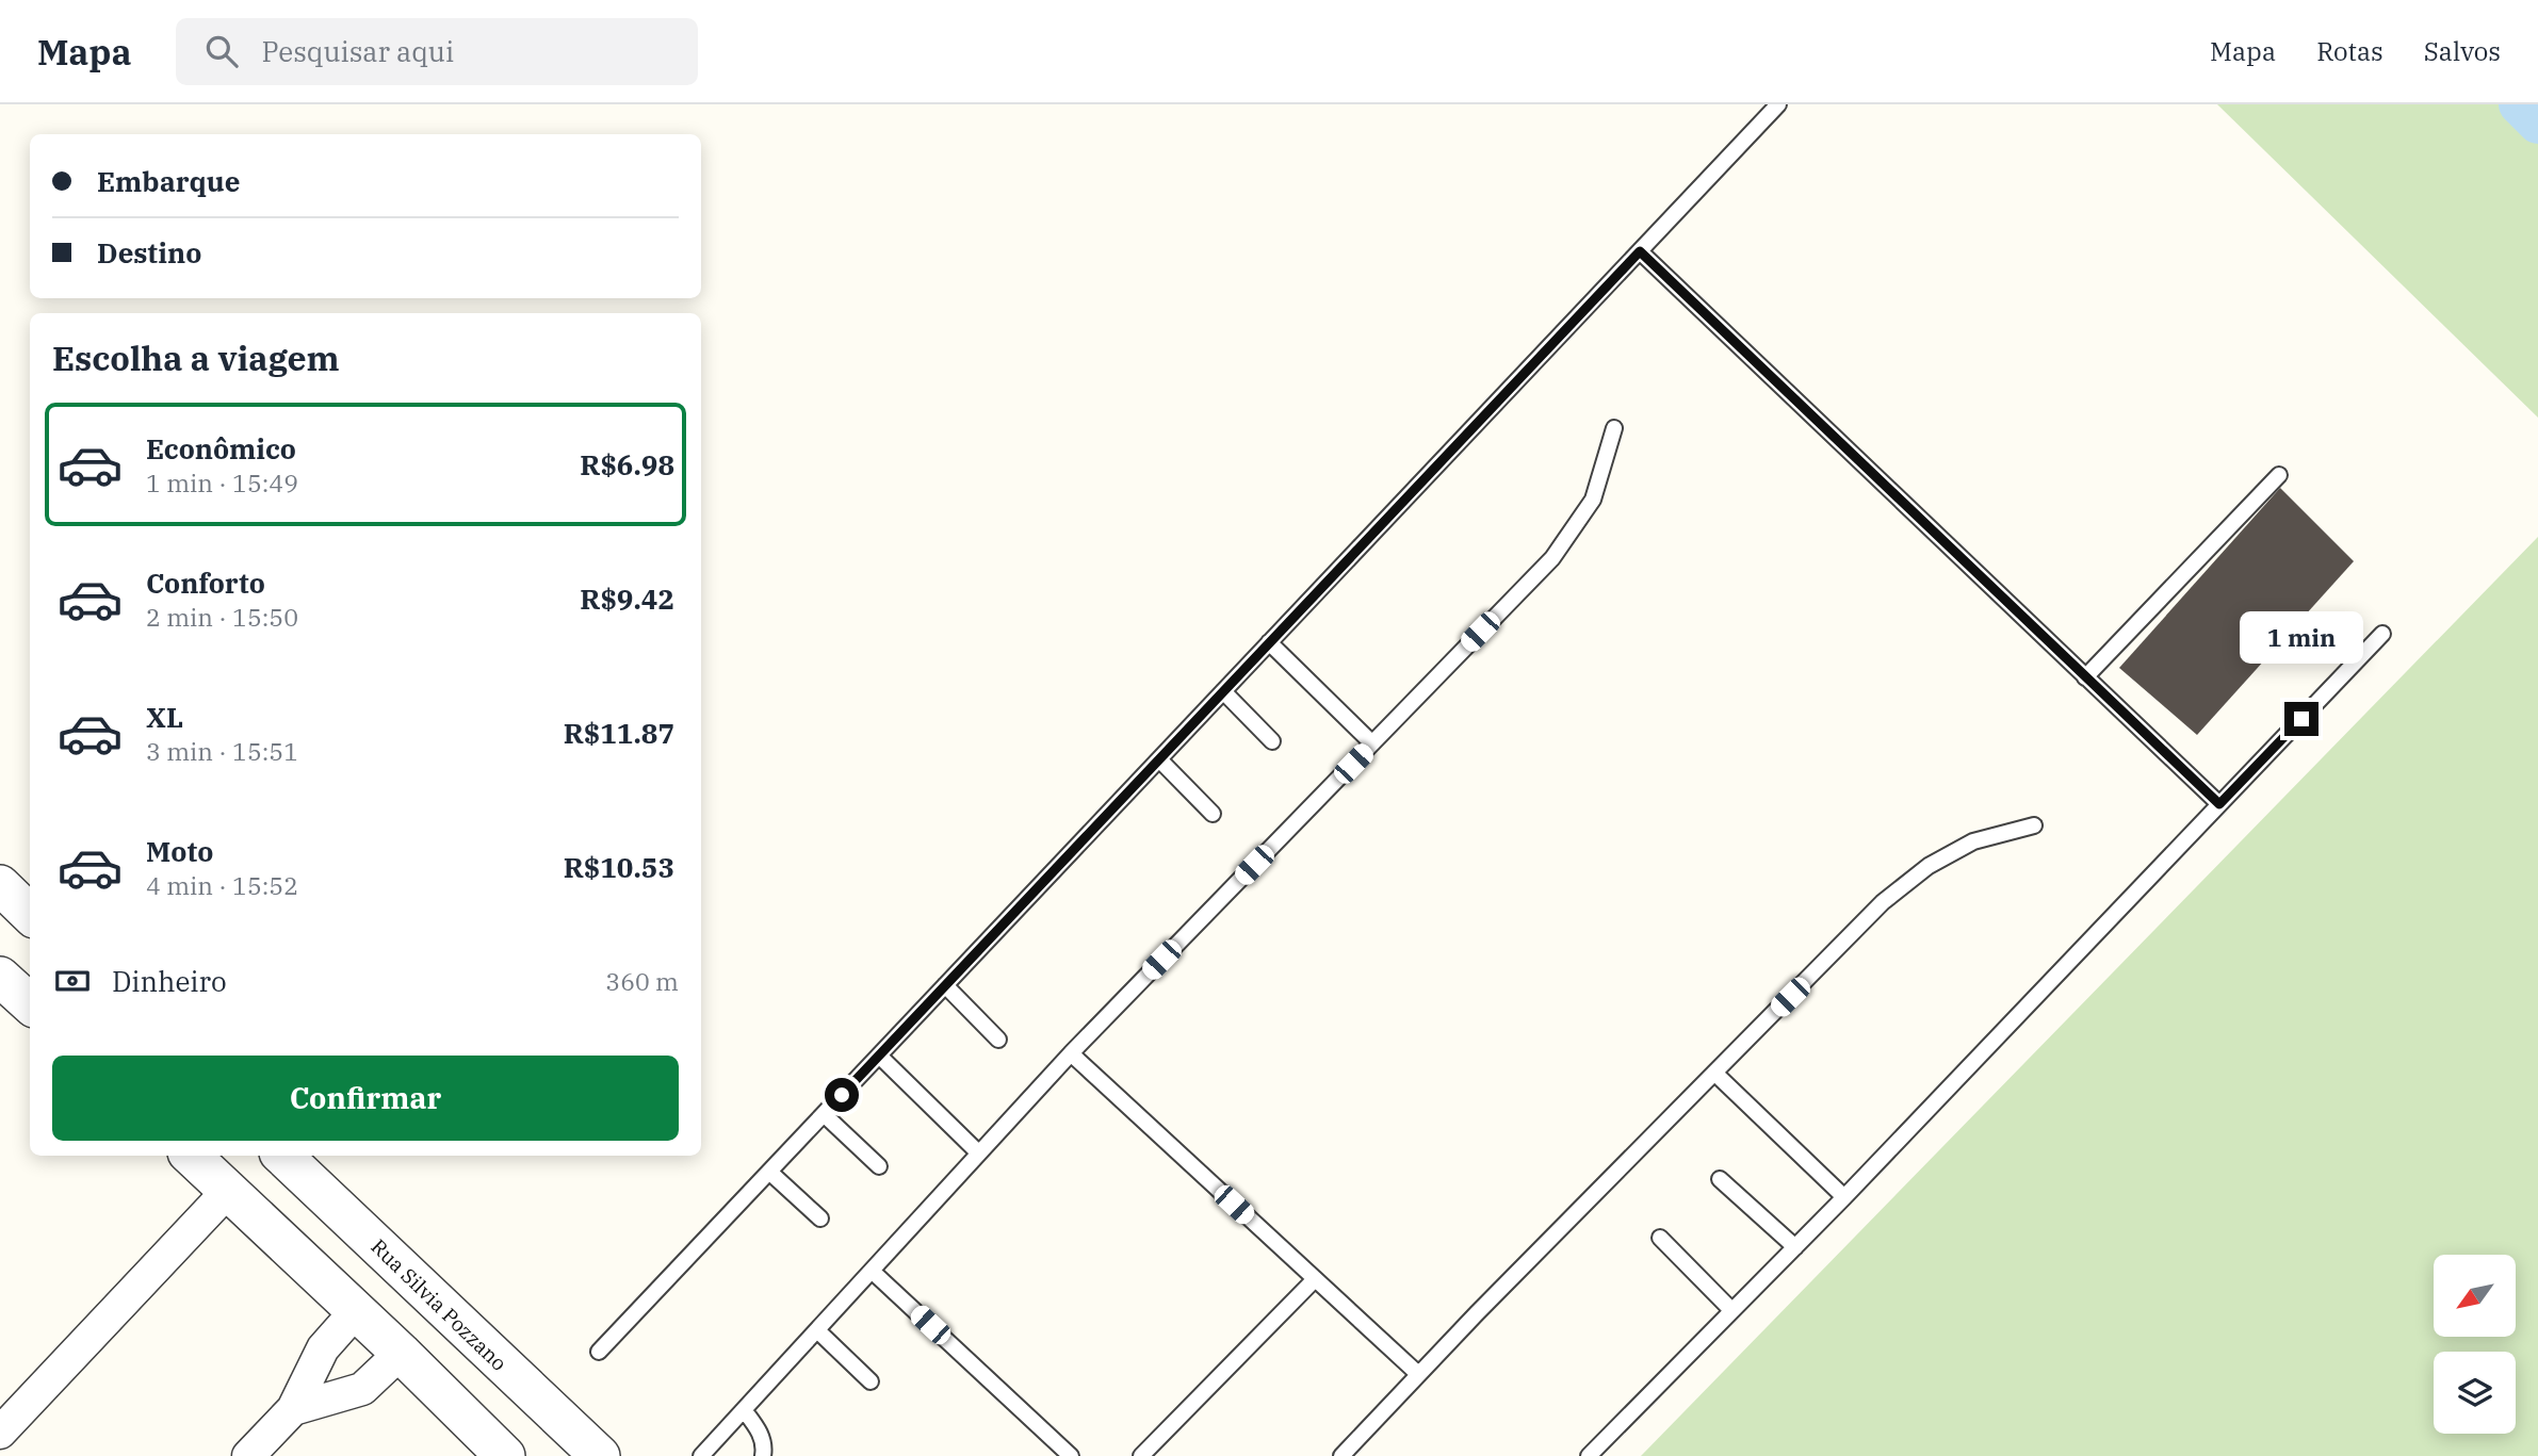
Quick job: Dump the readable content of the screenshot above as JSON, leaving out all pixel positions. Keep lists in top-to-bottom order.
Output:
{
  "streets": {
    "street": ["Rua Silvia Pozzano"]
  },
  "north": "bottom left",
  "page": {
    "header": "Mapa",
    "search": "Pesquisar aqui",
    "nav": ["Mapa", "Rotas", "Salvos"],
    "banner": ["Embarque", "Destino"],
    "heading": "Escolha a viagem",
    "list": [
      {
        "name": "Econômico",
        "note": "1 min · 15:49",
        "value": "R$6.98"
      },
      {
        "name": "Conforto",
        "note": "2 min · 15:50",
        "value": "R$9.42"
      },
      {
        "name": "XL",
        "note": "3 min · 15:51",
        "value": "R$11.87"
      },
      {
        "name": "Moto",
        "note": "4 min · 15:52",
        "value": "R$10.53"
      }
    ],
    "bubble": "1 min",
    "pay": ["Dinheiro", "360 m"],
    "buttons": "Confirmar"
  }
}
